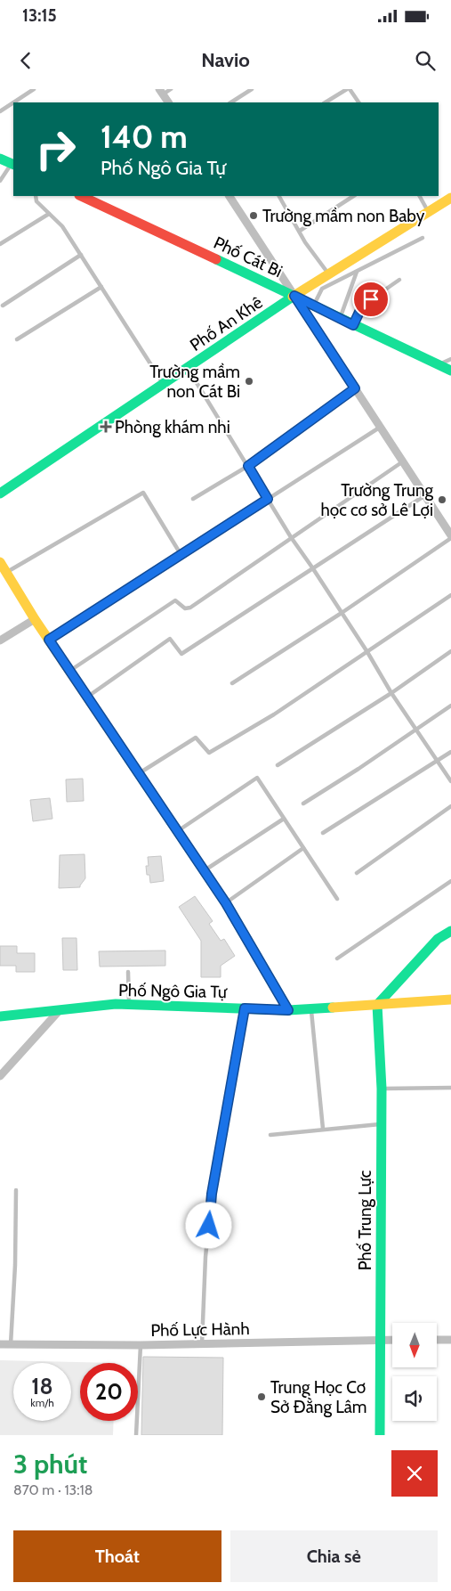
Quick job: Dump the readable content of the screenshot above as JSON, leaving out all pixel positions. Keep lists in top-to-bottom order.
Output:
{
  "streets": {
    "street": [
      "Phố Cát Bi",
      "Phố An Khê",
      "Phố Ngô Gia Tự",
      "Phố Trung Lực",
      "Phố Lực Hành"
    ]
  },
  "crossings": [
    ["Phố Cát Bi", "Phố An Khê"],
    ["Phố Ngô Gia Tự", "Phố Trung Lực"],
    ["Phố Trung Lực", "Phố Lực Hành"]
  ],
  "places": {
    "other": [
      "Trường mầm non Baby",
      "Trường mầm non Cát Bi",
      "Trường Trung học cơ sở Lê Lợi",
      "Trung Học Cơ Sở Đằng Lâm"
    ],
    "health": ["Phòng khám nhi"]
  },
  "north": "bottom",
  "page": {
    "status": "13:15",
    "header": "Navio",
    "turn": ["140 m", "Phố Ngô Gia Tự"],
    "speed": "18 km/h",
    "limit": "20",
    "heading": ["3 phút", "870 m · 13:18"],
    "buttons": ["Thoát", "Chia sẻ"]
  }
}
